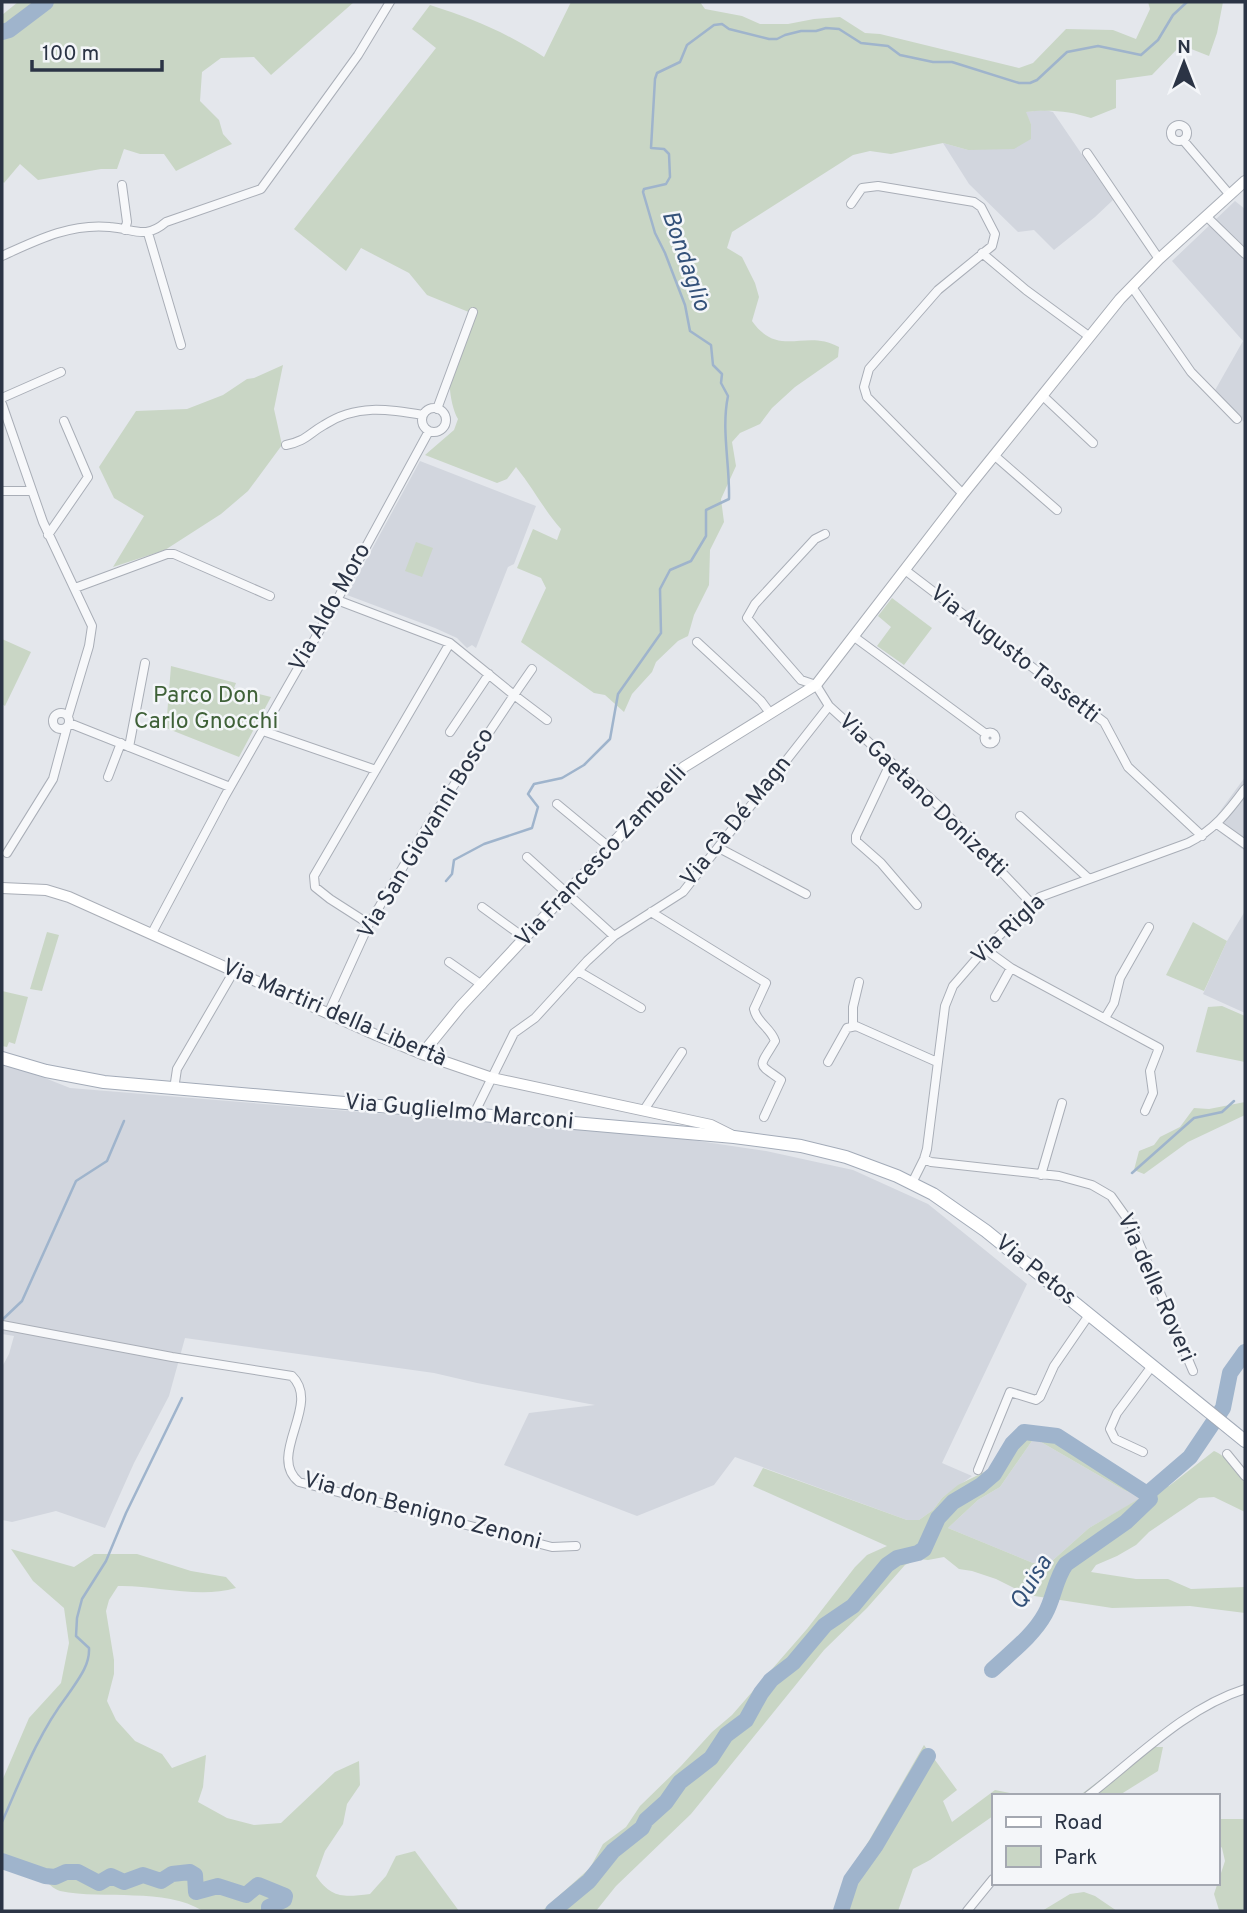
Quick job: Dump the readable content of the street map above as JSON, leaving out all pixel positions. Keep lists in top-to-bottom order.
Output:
{
  "streets": {
    "main road": [
      "Via Francesco Zambelli",
      "Via Martiri della Libertà",
      "Via Guglielmo Marconi",
      "Via Petos"
    ],
    "street": [
      "Via Aldo Moro",
      "Via Augusto Tassetti",
      "Via Gaetano Donizetti",
      "Via Cà Dé Magn",
      "Via San Giovanni Bosco",
      "Via Rigla",
      "Via delle Roveri",
      "Via don Benigno Zenoni"
    ]
  },
  "crossings": [
    ["Via Aldo Moro", "Via Martiri della Libertà"],
    ["Via Augusto Tassetti", "Via Francesco Zambelli"],
    ["Via Augusto Tassetti", "Via Rigla"],
    ["Via Gaetano Donizetti", "Via Cà Dé Magn"],
    ["Via Gaetano Donizetti", "Via Francesco Zambelli"],
    ["Via Gaetano Donizetti", "Via Rigla"],
    ["Via Cà Dé Magn", "Via Martiri della Libertà"],
    ["Via Cà Dé Magn", "Via Guglielmo Marconi"],
    ["Via San Giovanni Bosco", "Via Martiri della Libertà"],
    ["Via Francesco Zambelli", "Via Martiri della Libertà"],
    ["Via Rigla", "Via Guglielmo Marconi"],
    ["Via Rigla", "Via Petos"],
    ["Via Rigla", "Via delle Roveri"],
    ["Via Martiri della Libertà", "Via Guglielmo Marconi"],
    ["Via Guglielmo Marconi", "Via Petos"]
  ],
  "water": ["Bondaglio", "Quisa"],
  "parks": ["Parco Don Carlo Gnocchi"],
  "legend": ["Road", "Park"],
  "scale_bar": "100 m",
  "north": "top"
}
